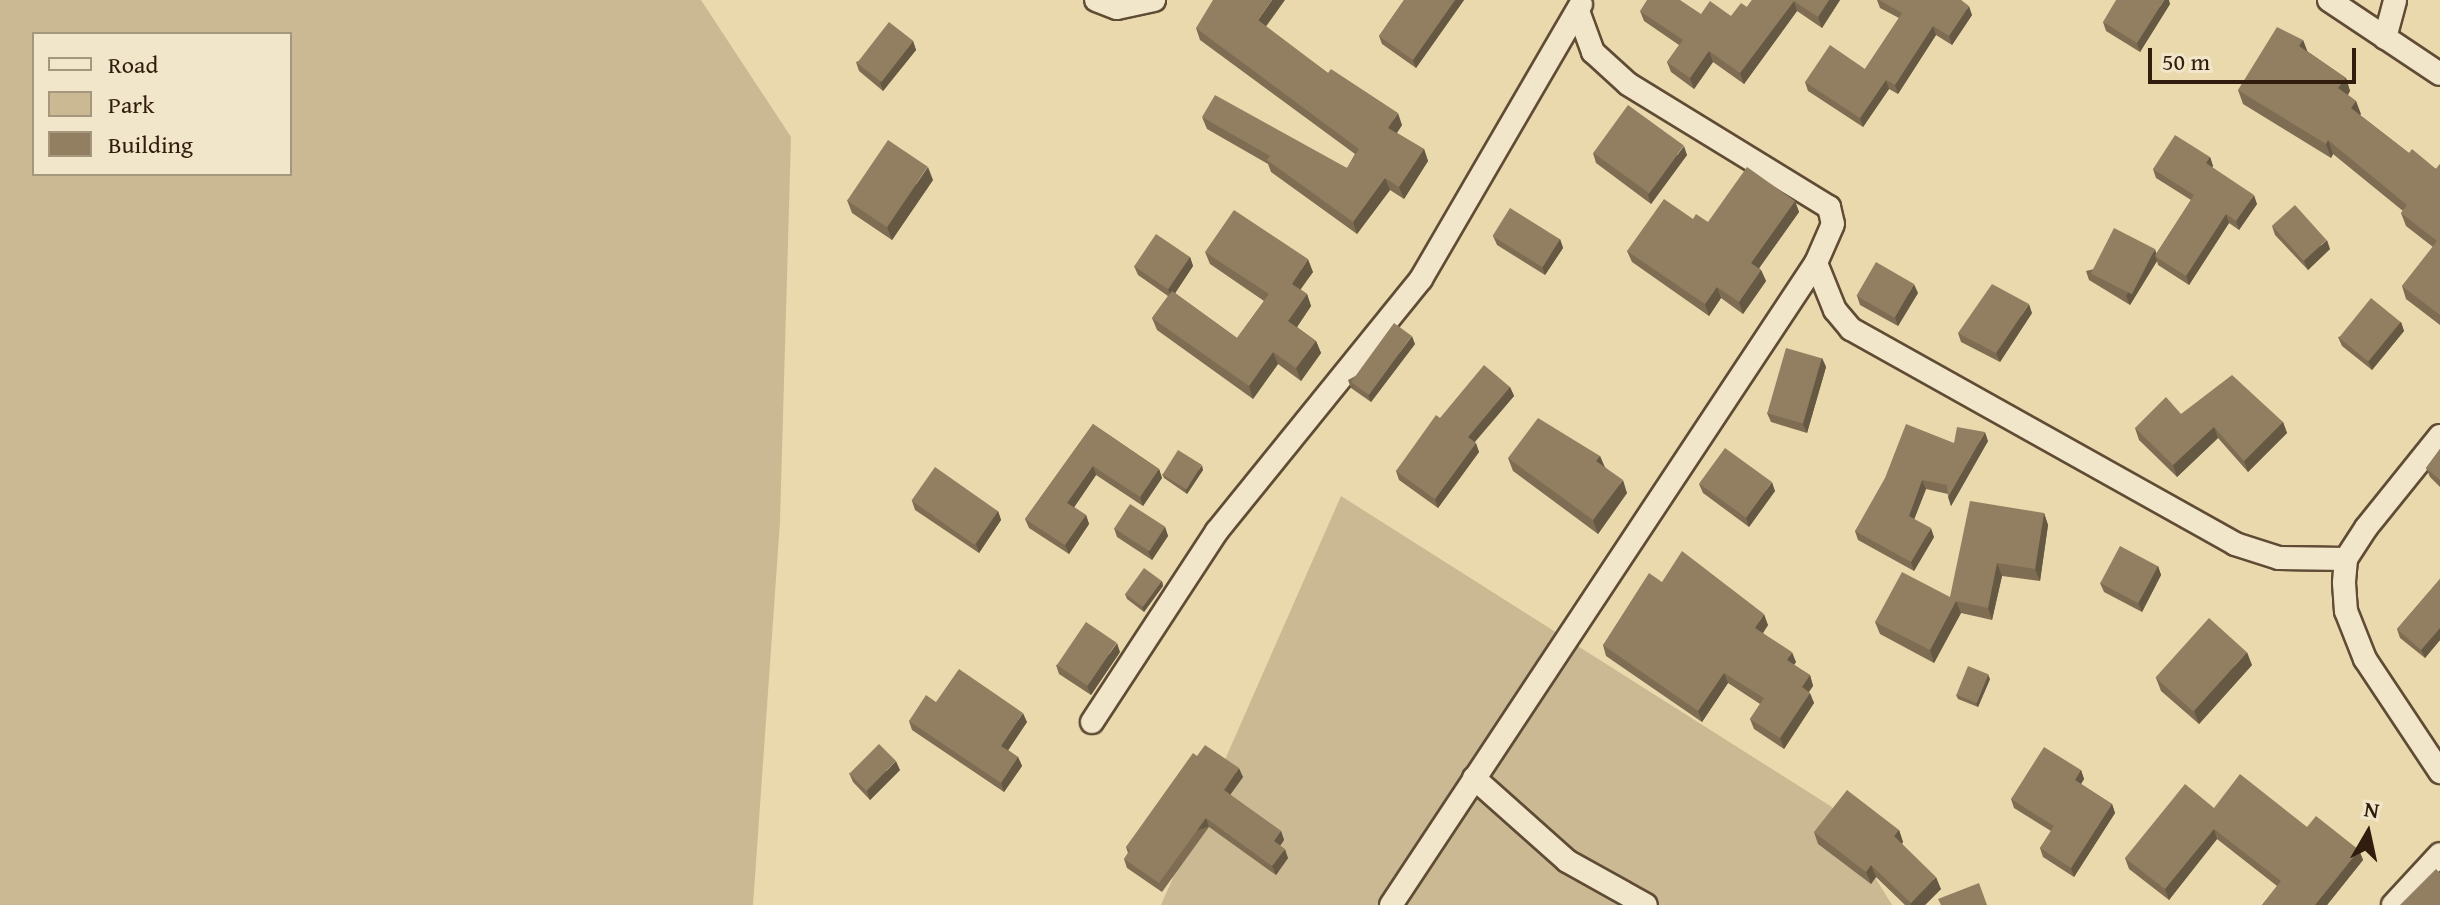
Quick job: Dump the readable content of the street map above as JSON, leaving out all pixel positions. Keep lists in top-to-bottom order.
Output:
{
  "legend": ["Road", "Park", "Building"],
  "scale_bar": "50 m",
  "north": "top"
}
